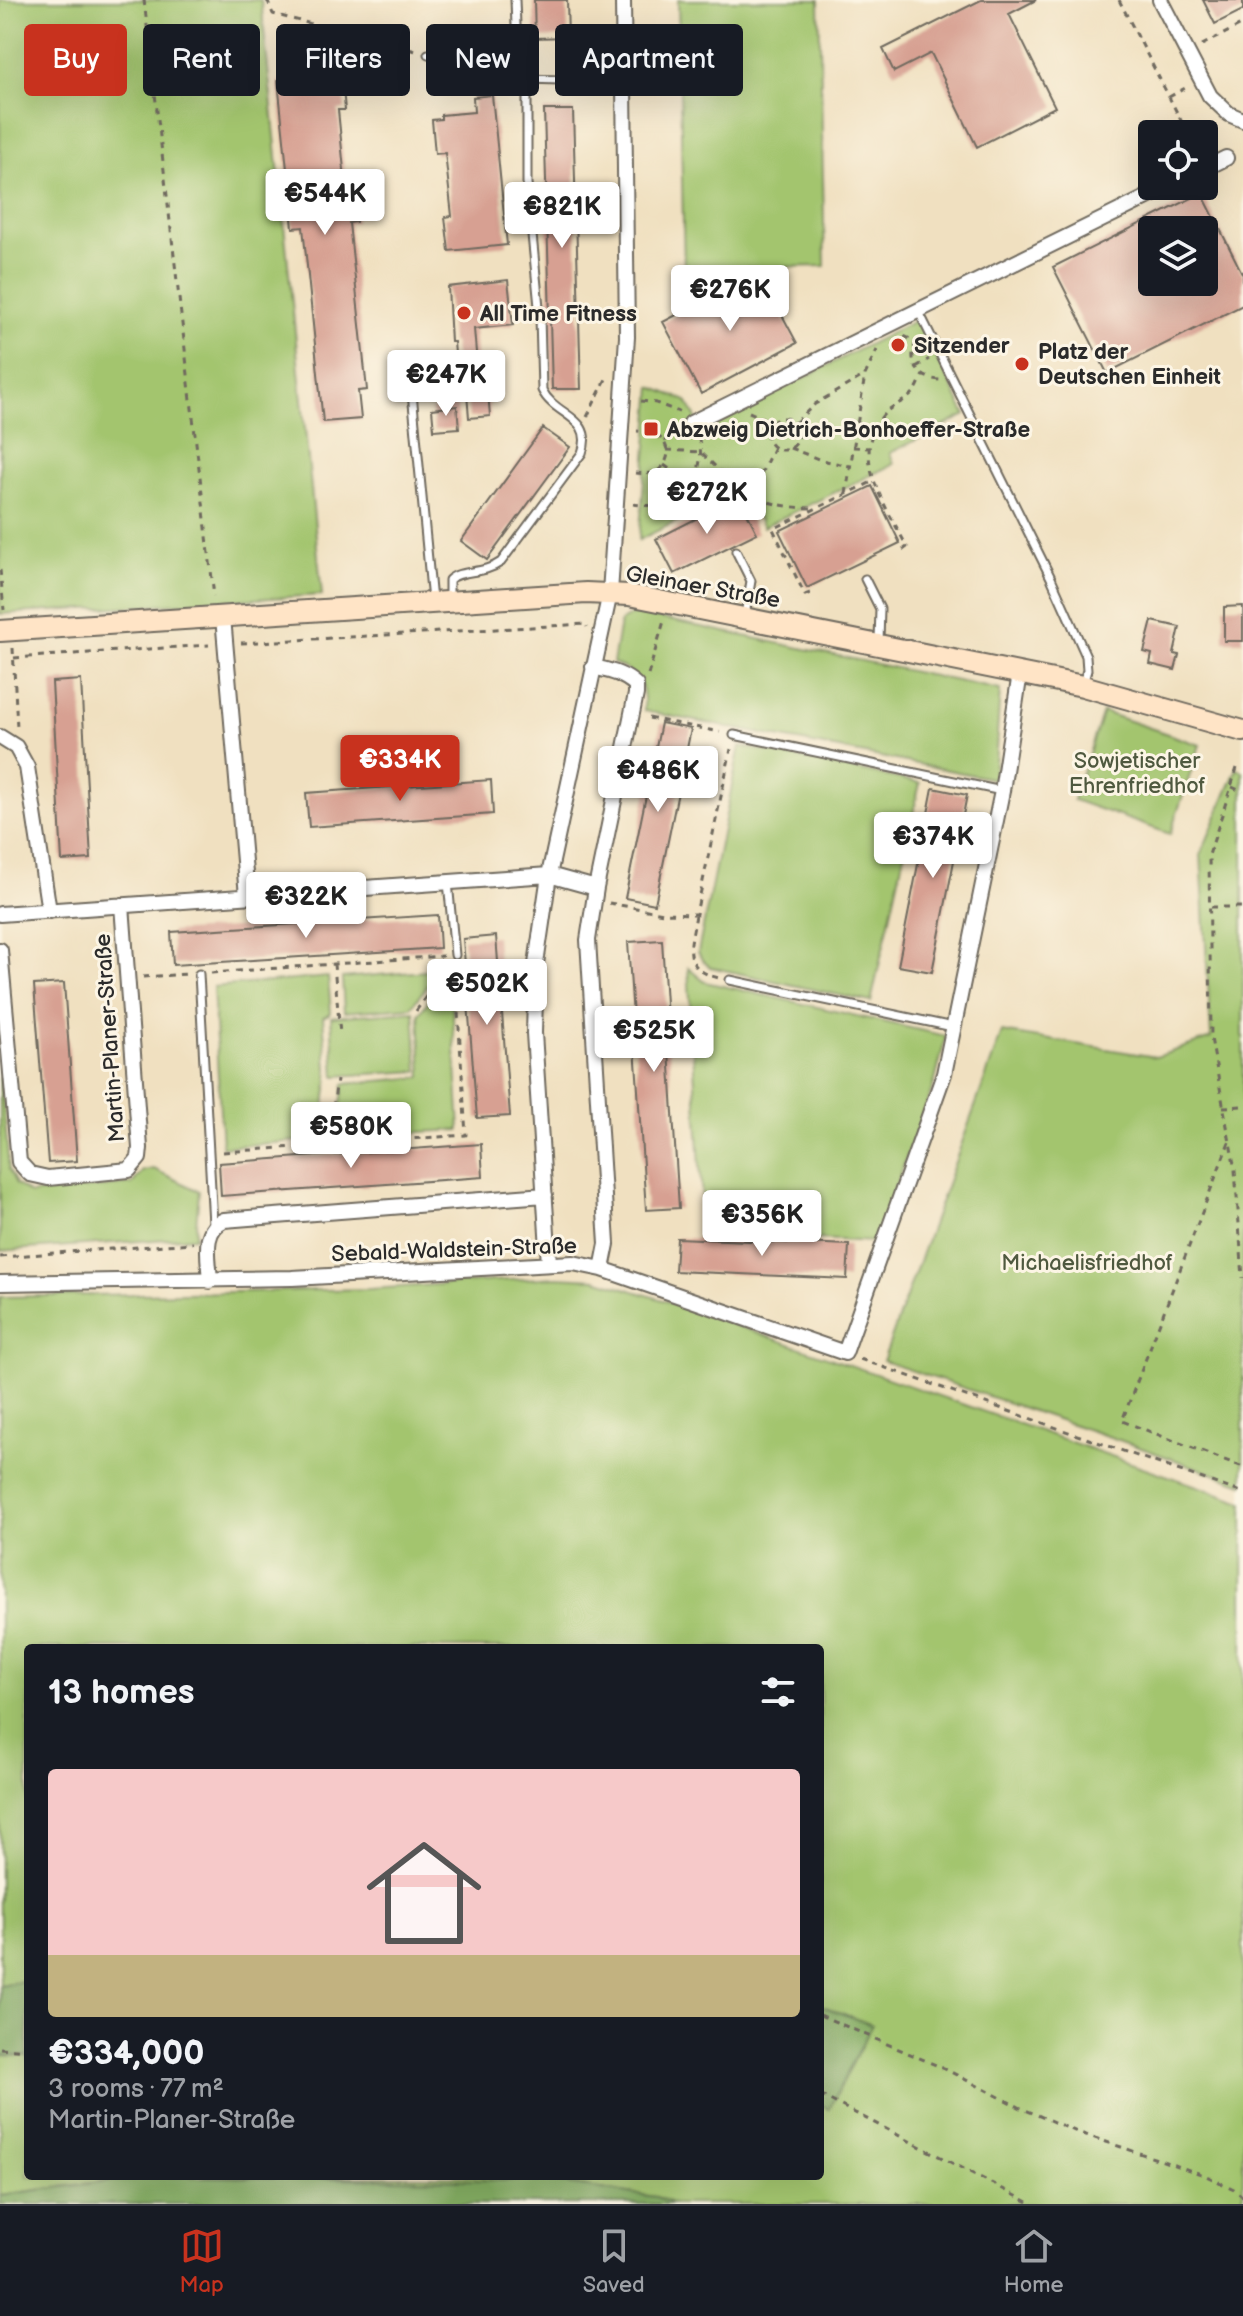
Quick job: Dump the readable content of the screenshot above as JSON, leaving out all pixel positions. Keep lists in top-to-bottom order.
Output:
{
  "streets": {
    "street": ["Gleinaer Straße", "Martin-Planer-Straße", "Sebald-Waldstein-Straße"]
  },
  "parks": ["Sowjetischer Ehrenfriedhof", "Michaelisfriedhof"],
  "places": {
    "other": ["All Time Fitness", "Sitzender", "Platz der Deutschen Einheit"],
    "transit": ["Abzweig Dietrich-Bonhoeffer-Straße"]
  },
  "page": {
    "chip": [
      "Buy",
      "Rent",
      "Filters",
      "New",
      "Apartment"
    ],
    "price": [
      "€544K",
      "€821K",
      "€276K",
      "€247K",
      "€272K",
      "€334K",
      "€486K",
      "€374K",
      "€322K",
      "€502K",
      "€525K",
      "€580K",
      "€356K"
    ],
    "heading": "13 homes",
    "list": [
      {
        "name": "€334,000",
        "note": "3 rooms · 77 m² · Martin-Planer-Straße"
      }
    ],
    "tabs": ["Map", "Saved", "Home"]
  }
}
